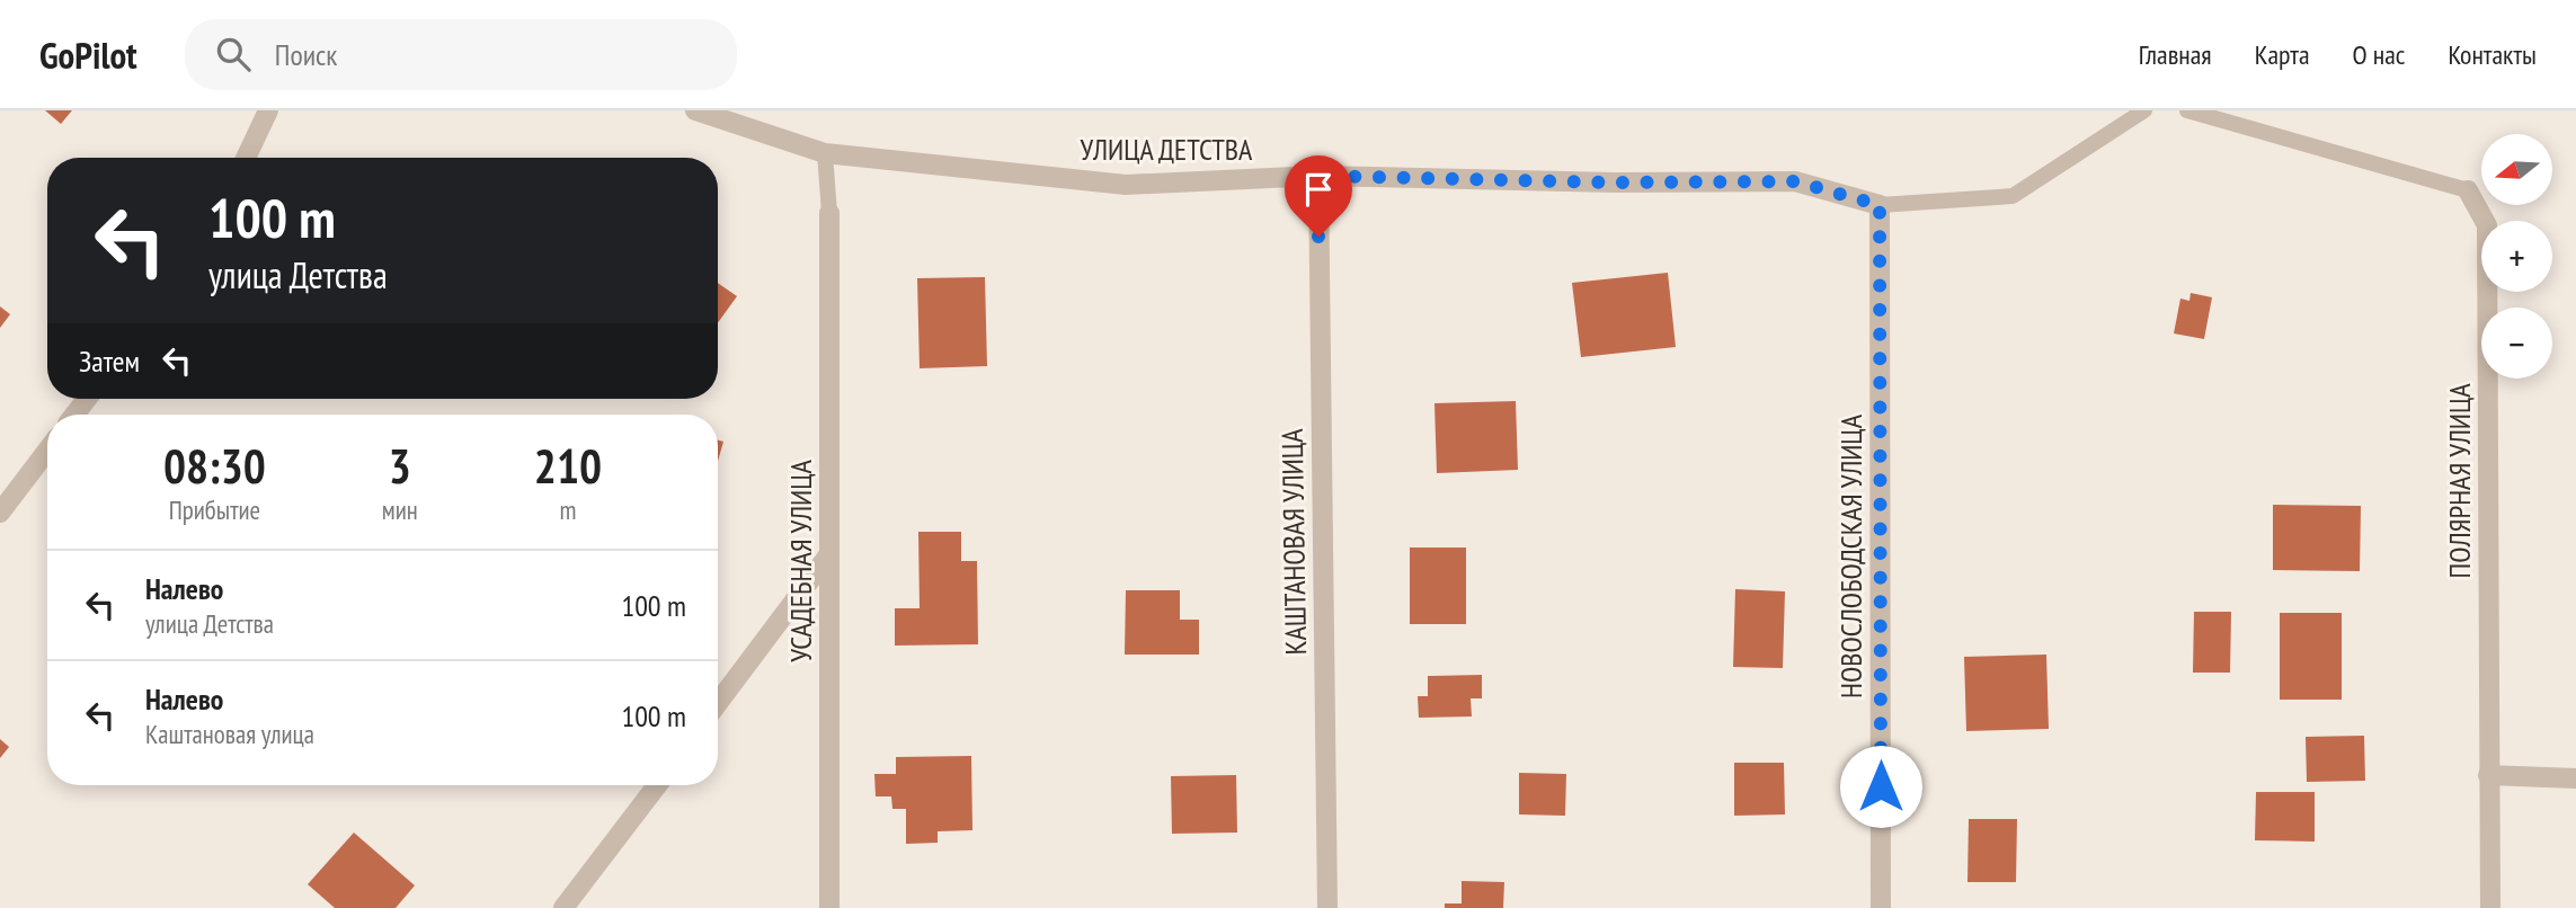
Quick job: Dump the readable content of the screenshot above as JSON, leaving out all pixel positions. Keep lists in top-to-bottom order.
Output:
{
  "streets": {
    "street": [
      "УЛИЦА ДЕТСТВА",
      "ПОЛЯРНАЯ УЛИЦА",
      "КАШТАНОВАЯ УЛИЦА",
      "НОВОСЛОБОДСКАЯ УЛИЦА",
      "УСАДЕБНАЯ УЛИЦА"
    ]
  },
  "crossings": [
    ["УЛИЦА ДЕТСТВА", "КАШТАНОВАЯ УЛИЦА"],
    ["УЛИЦА ДЕТСТВА", "НОВОСЛОБОДСКАЯ УЛИЦА"]
  ],
  "north": "left",
  "page": {
    "header": "GoPilot",
    "search": "Поиск",
    "nav": [
      "Главная",
      "Карта",
      "О нас",
      "Контакты"
    ],
    "map_buttons": ["+", "−"],
    "turn": ["100 m", "улица Детства"],
    "then": "Затем",
    "eta": [
      "08:30",
      "Прибытие",
      "3",
      "мин",
      "210",
      "m"
    ],
    "list": [
      {
        "name": "Налево",
        "note": "улица Детства",
        "value": "100 m"
      },
      {
        "name": "Налево",
        "note": "Каштановая улица",
        "value": "100 m"
      }
    ]
  }
}
